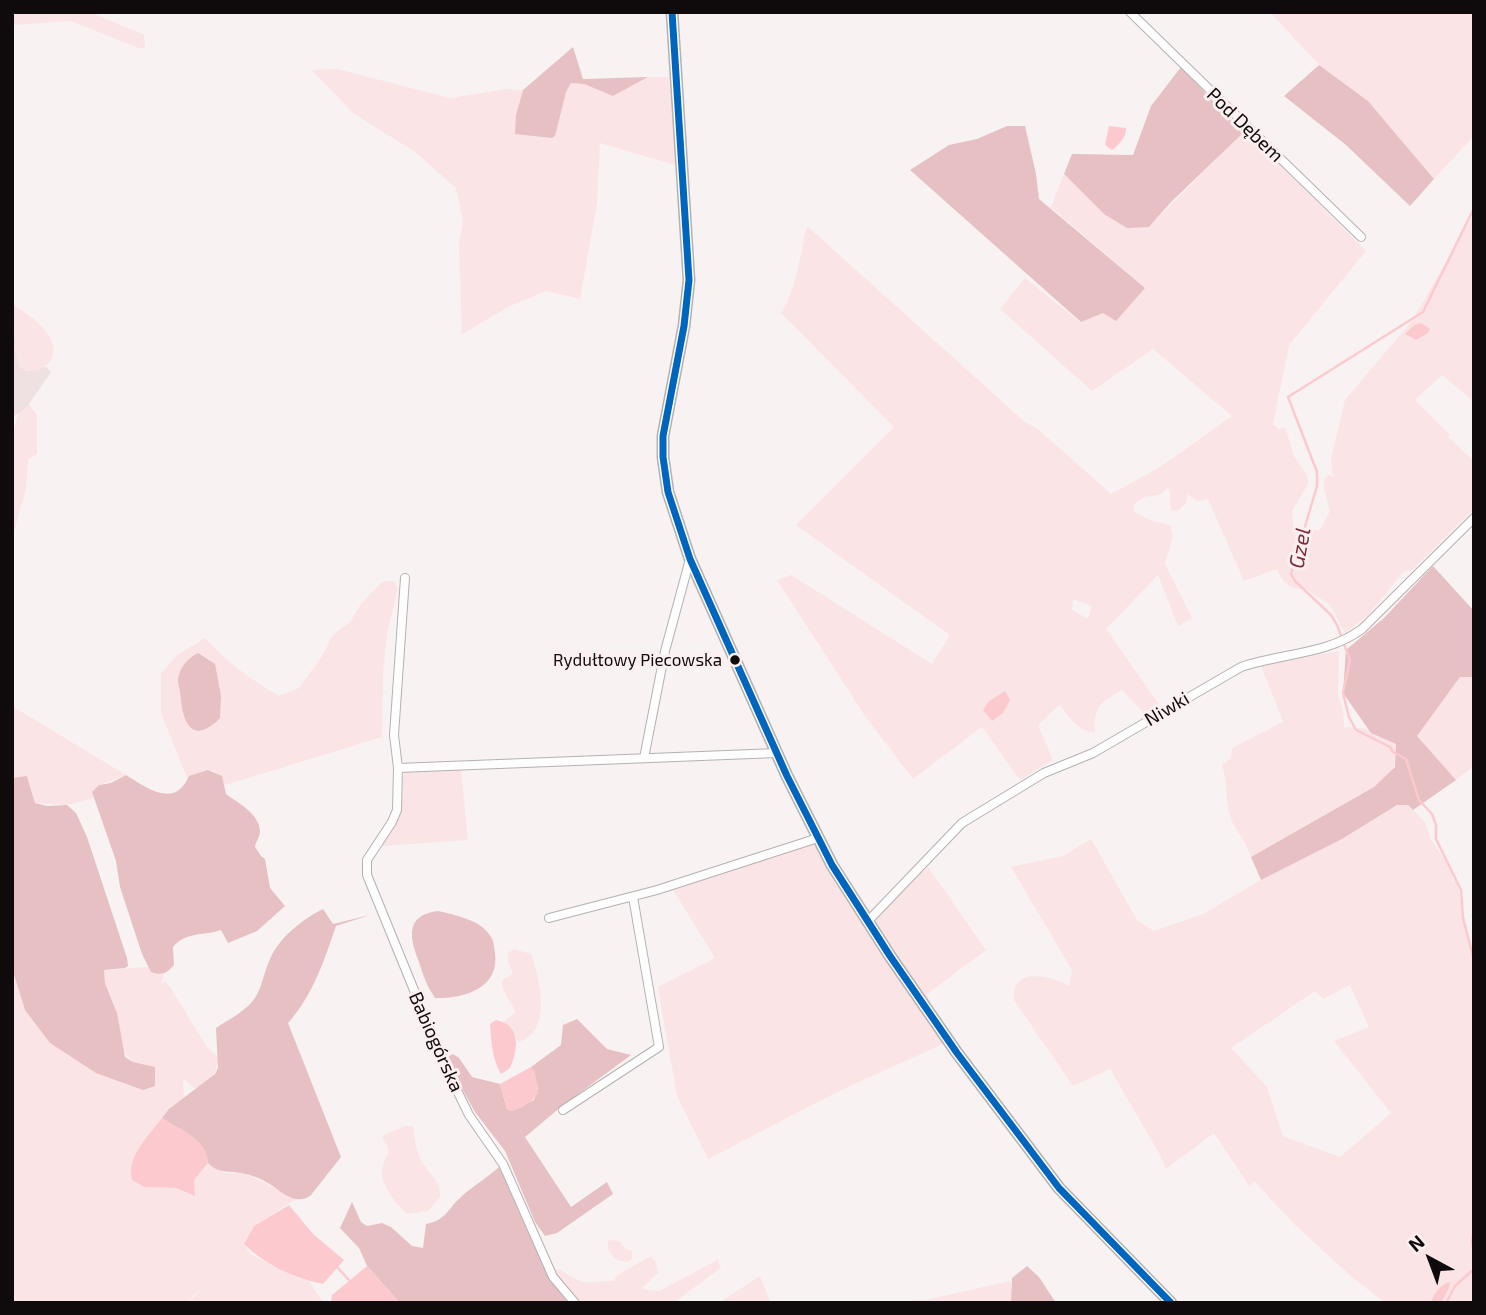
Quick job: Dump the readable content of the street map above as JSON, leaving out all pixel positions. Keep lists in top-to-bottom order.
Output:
{
  "streets": {
    "street": ["Pod Dębem", "Niwki", "Babiogórska"]
  },
  "water": ["Gzel"],
  "places": ["Rydułtowy Piecowska"],
  "north": "top left"
}
